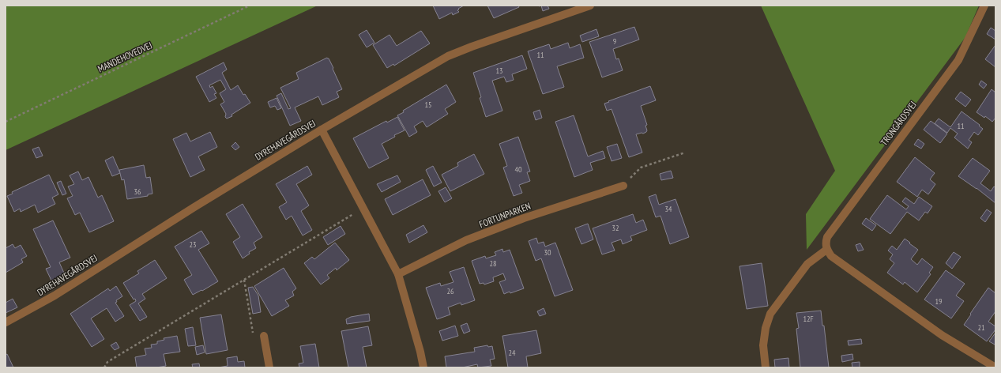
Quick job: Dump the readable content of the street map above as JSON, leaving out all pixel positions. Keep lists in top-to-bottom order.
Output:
{
  "streets": {
    "street": ["TRONGÅRDSVEJ", "DYREHAVEGÅRDSVEJ", "FORTUNPARKEN"],
    "path": ["MANDEHOVEDVEJ"]
  },
  "house_numbers": [
    "9",
    "11",
    "13",
    "15",
    "11",
    "40",
    "36",
    "34",
    "32",
    "23",
    "30",
    "28",
    "26",
    "19",
    "12F",
    "21",
    "24"
  ]
}
